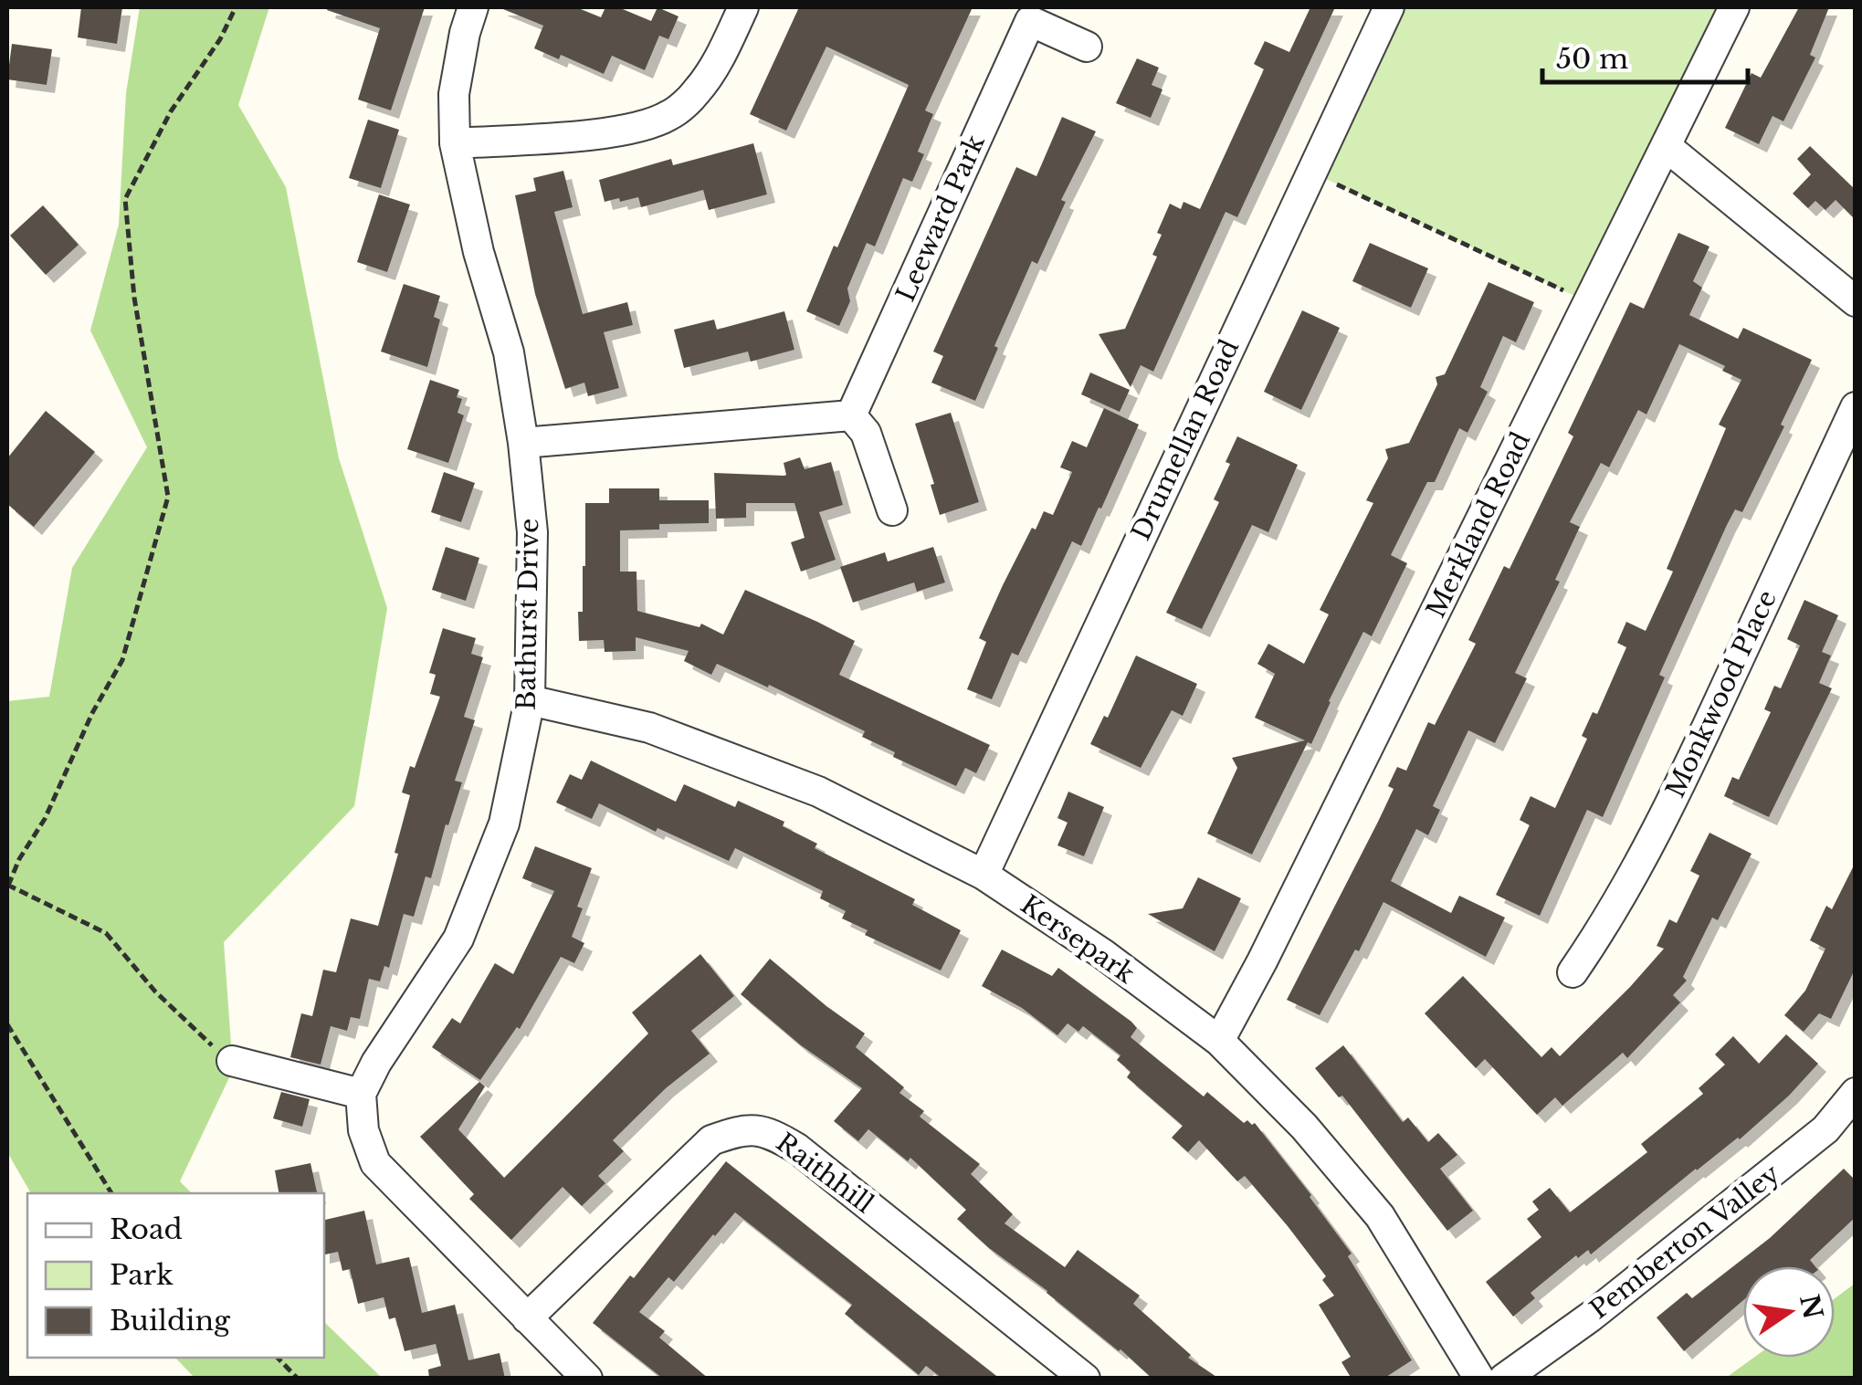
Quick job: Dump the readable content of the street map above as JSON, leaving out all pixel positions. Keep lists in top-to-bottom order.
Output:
{
  "streets": {
    "street": [
      "Leeward Park",
      "Drumellan Road",
      "Merkland Road",
      "Bathurst Drive",
      "Monkwood Place",
      "Kersepark",
      "Raithhill",
      "Pemberton Valley"
    ]
  },
  "crossings": [
    ["Drumellan Road", "Kersepark"],
    ["Merkland Road", "Kersepark"],
    ["Bathurst Drive", "Kersepark"]
  ],
  "legend": ["Road", "Park", "Building"],
  "scale_bar": "50 m",
  "north": "right"
}
